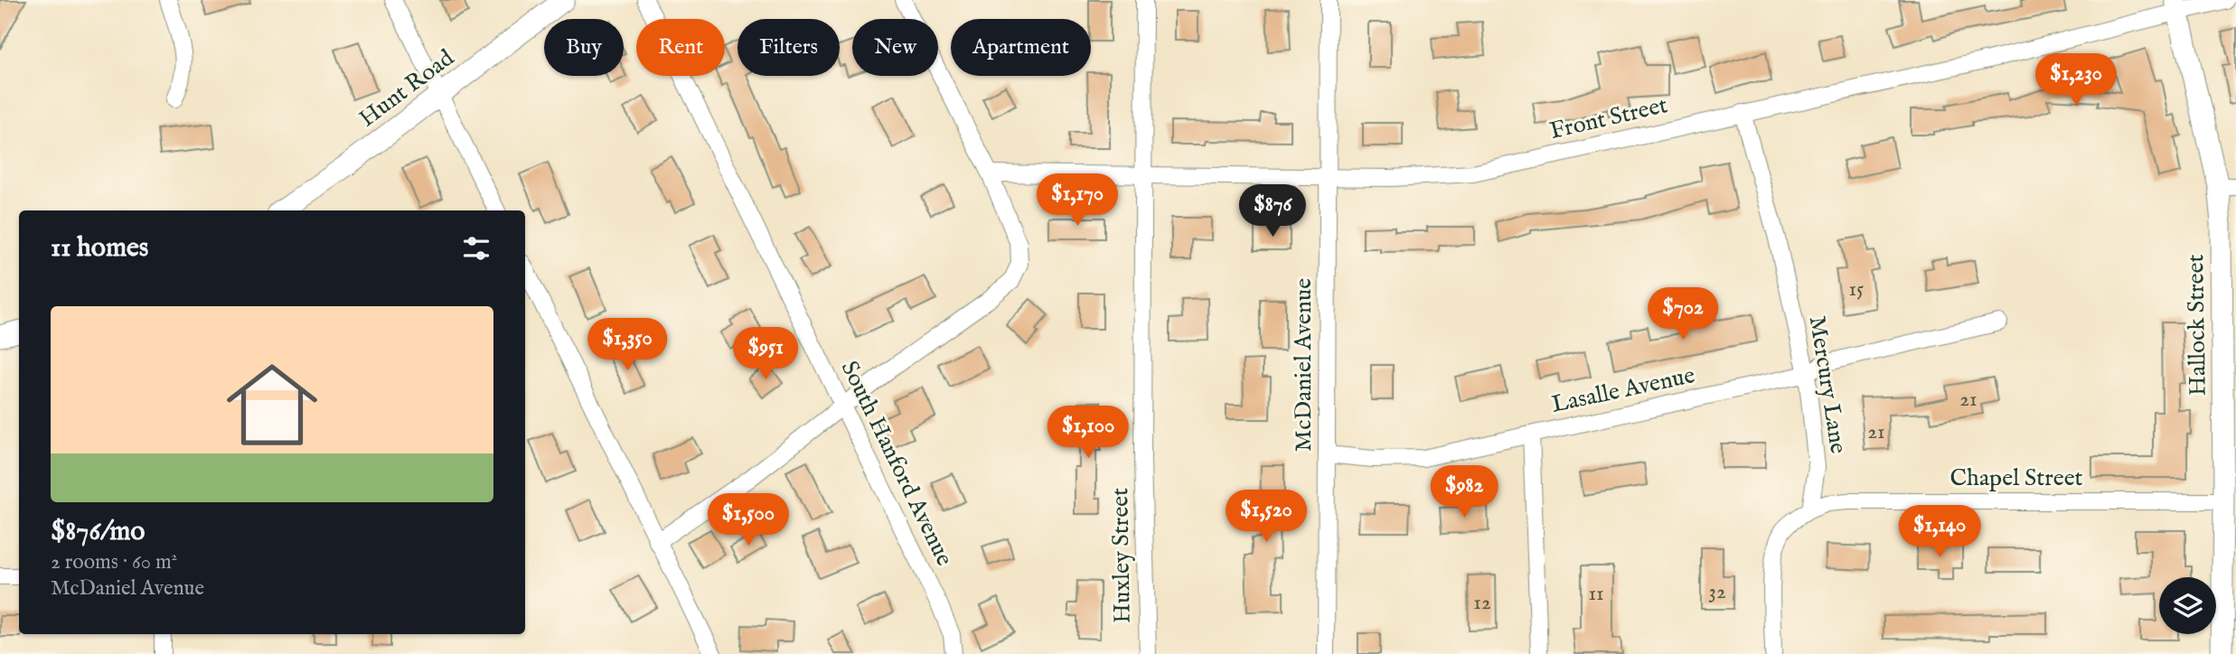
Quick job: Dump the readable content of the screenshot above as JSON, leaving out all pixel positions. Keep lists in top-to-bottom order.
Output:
{
  "streets": {
    "street": [
      "Hunt Road",
      "Front Street",
      "Hallock Street",
      "McDaniel Avenue",
      "Mercury Lane",
      "Lasalle Avenue",
      "South Hanford Avenue",
      "Chapel Street",
      "Huxley Street"
    ]
  },
  "crossings": [
    ["Front Street", "Hallock Street"],
    ["Front Street", "McDaniel Avenue"],
    ["Front Street", "Mercury Lane"],
    ["Front Street", "Huxley Street"],
    ["Hallock Street", "Chapel Street"],
    ["McDaniel Avenue", "Lasalle Avenue"],
    ["Mercury Lane", "Lasalle Avenue"],
    ["Mercury Lane", "Chapel Street"]
  ],
  "house_numbers": [
    "15",
    "21",
    "21",
    "32",
    "11",
    "12"
  ],
  "page": {
    "chip": [
      "Buy",
      "Rent",
      "Filters",
      "New",
      "Apartment"
    ],
    "price": [
      "$1,230",
      "$1,170",
      "$876",
      "$702",
      "$1,350",
      "$951",
      "$1,100",
      "$982",
      "$1,520",
      "$1,500",
      "$1,140"
    ],
    "heading": "11 homes",
    "list": [
      {
        "name": "$876/mo",
        "note": "2 rooms · 60 m² · McDaniel Avenue"
      }
    ]
  }
}
